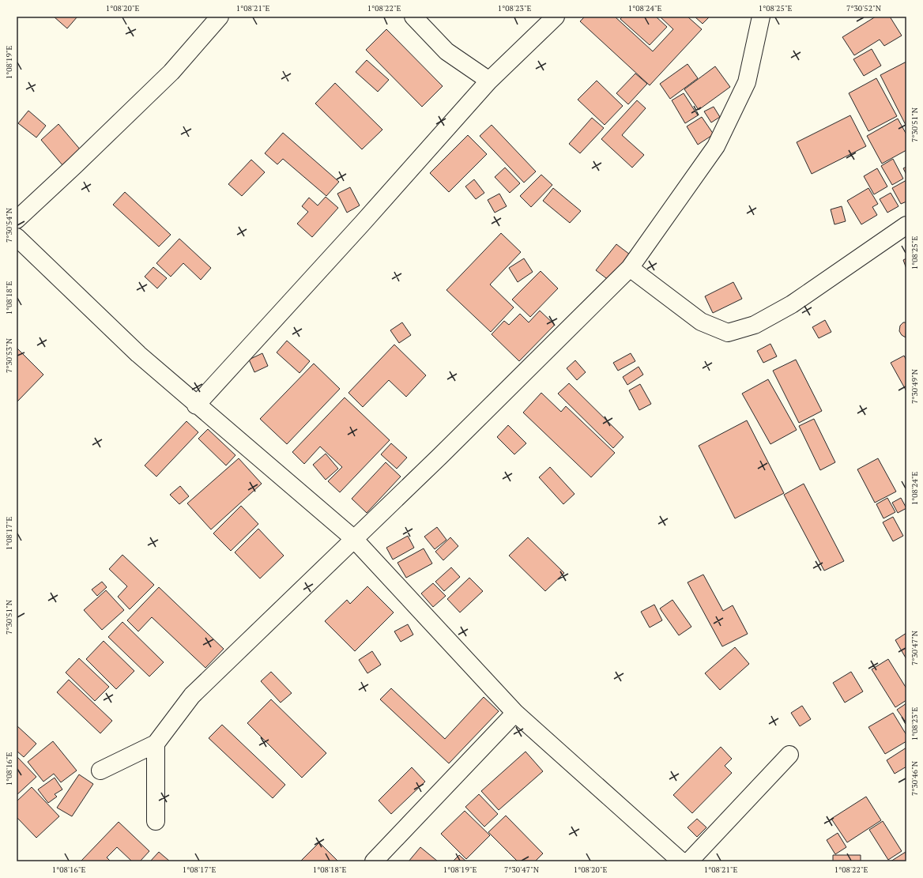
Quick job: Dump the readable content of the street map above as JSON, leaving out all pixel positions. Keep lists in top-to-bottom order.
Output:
{
  "coordinates": [
    "1°08'20\"E",
    "1°08'21\"E",
    "1°08'22\"E",
    "1°08'23\"E",
    "1°08'24\"E",
    "1°08'25\"E",
    "7°30'52\"N",
    "1°08'19\"E",
    "7°30'51\"N",
    "7°30'54\"N",
    "1°08'18\"E",
    "7°30'53\"N",
    "7°30'49\"N",
    "1°08'17\"E",
    "7°30'47\"N",
    "1°08'16\"E",
    "7°30'46\"N"
  ]
}
